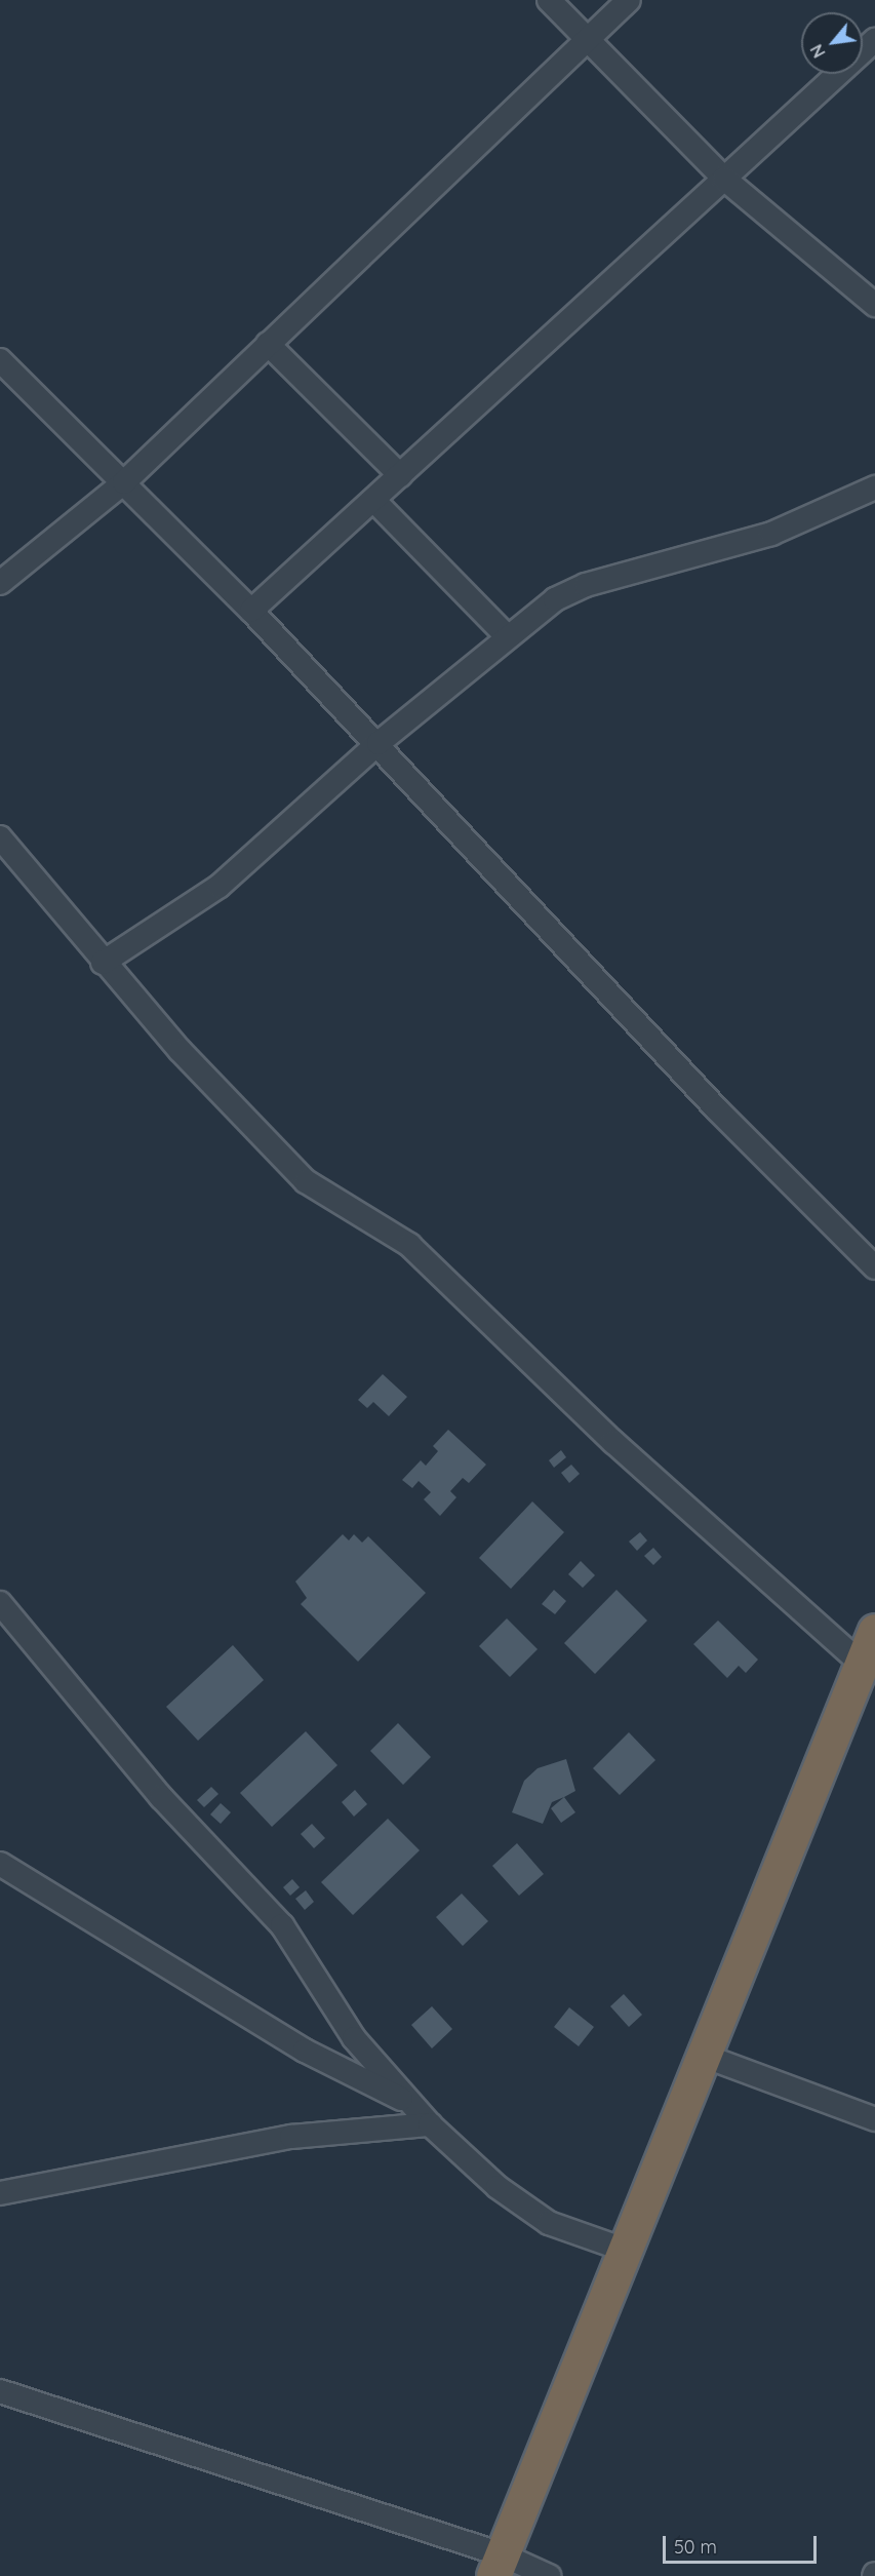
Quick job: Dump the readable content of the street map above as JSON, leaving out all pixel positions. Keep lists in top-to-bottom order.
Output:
{
  "scale_bar": "50 m",
  "north": "bottom left"
}
